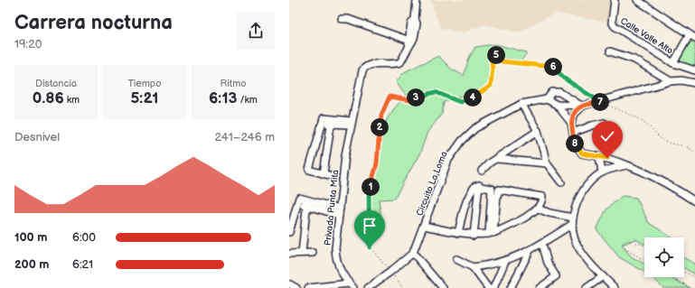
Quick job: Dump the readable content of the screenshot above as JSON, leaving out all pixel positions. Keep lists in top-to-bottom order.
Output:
{
  "streets": {
    "street": ["Calle Valle Alto", "Circuito La Loma", "Privada Punta Mita"]
  },
  "page": {
    "heading": ["Carrera nocturna", "19:20"],
    "pins": [
      "5",
      "6",
      "3",
      "4",
      "7",
      "2",
      "8",
      "1"
    ],
    "stats": [
      ["Distancia", "0.86 km"],
      ["Tiempo", "5:21"],
      ["Ritmo", "6:13 /km"]
    ],
    "chart": ["Desnivel", "241–246 m"],
    "list": [
      {
        "name": "100 m",
        "note": "6:00"
      },
      {
        "name": "200 m",
        "note": "6:21"
      }
    ]
  }
}
